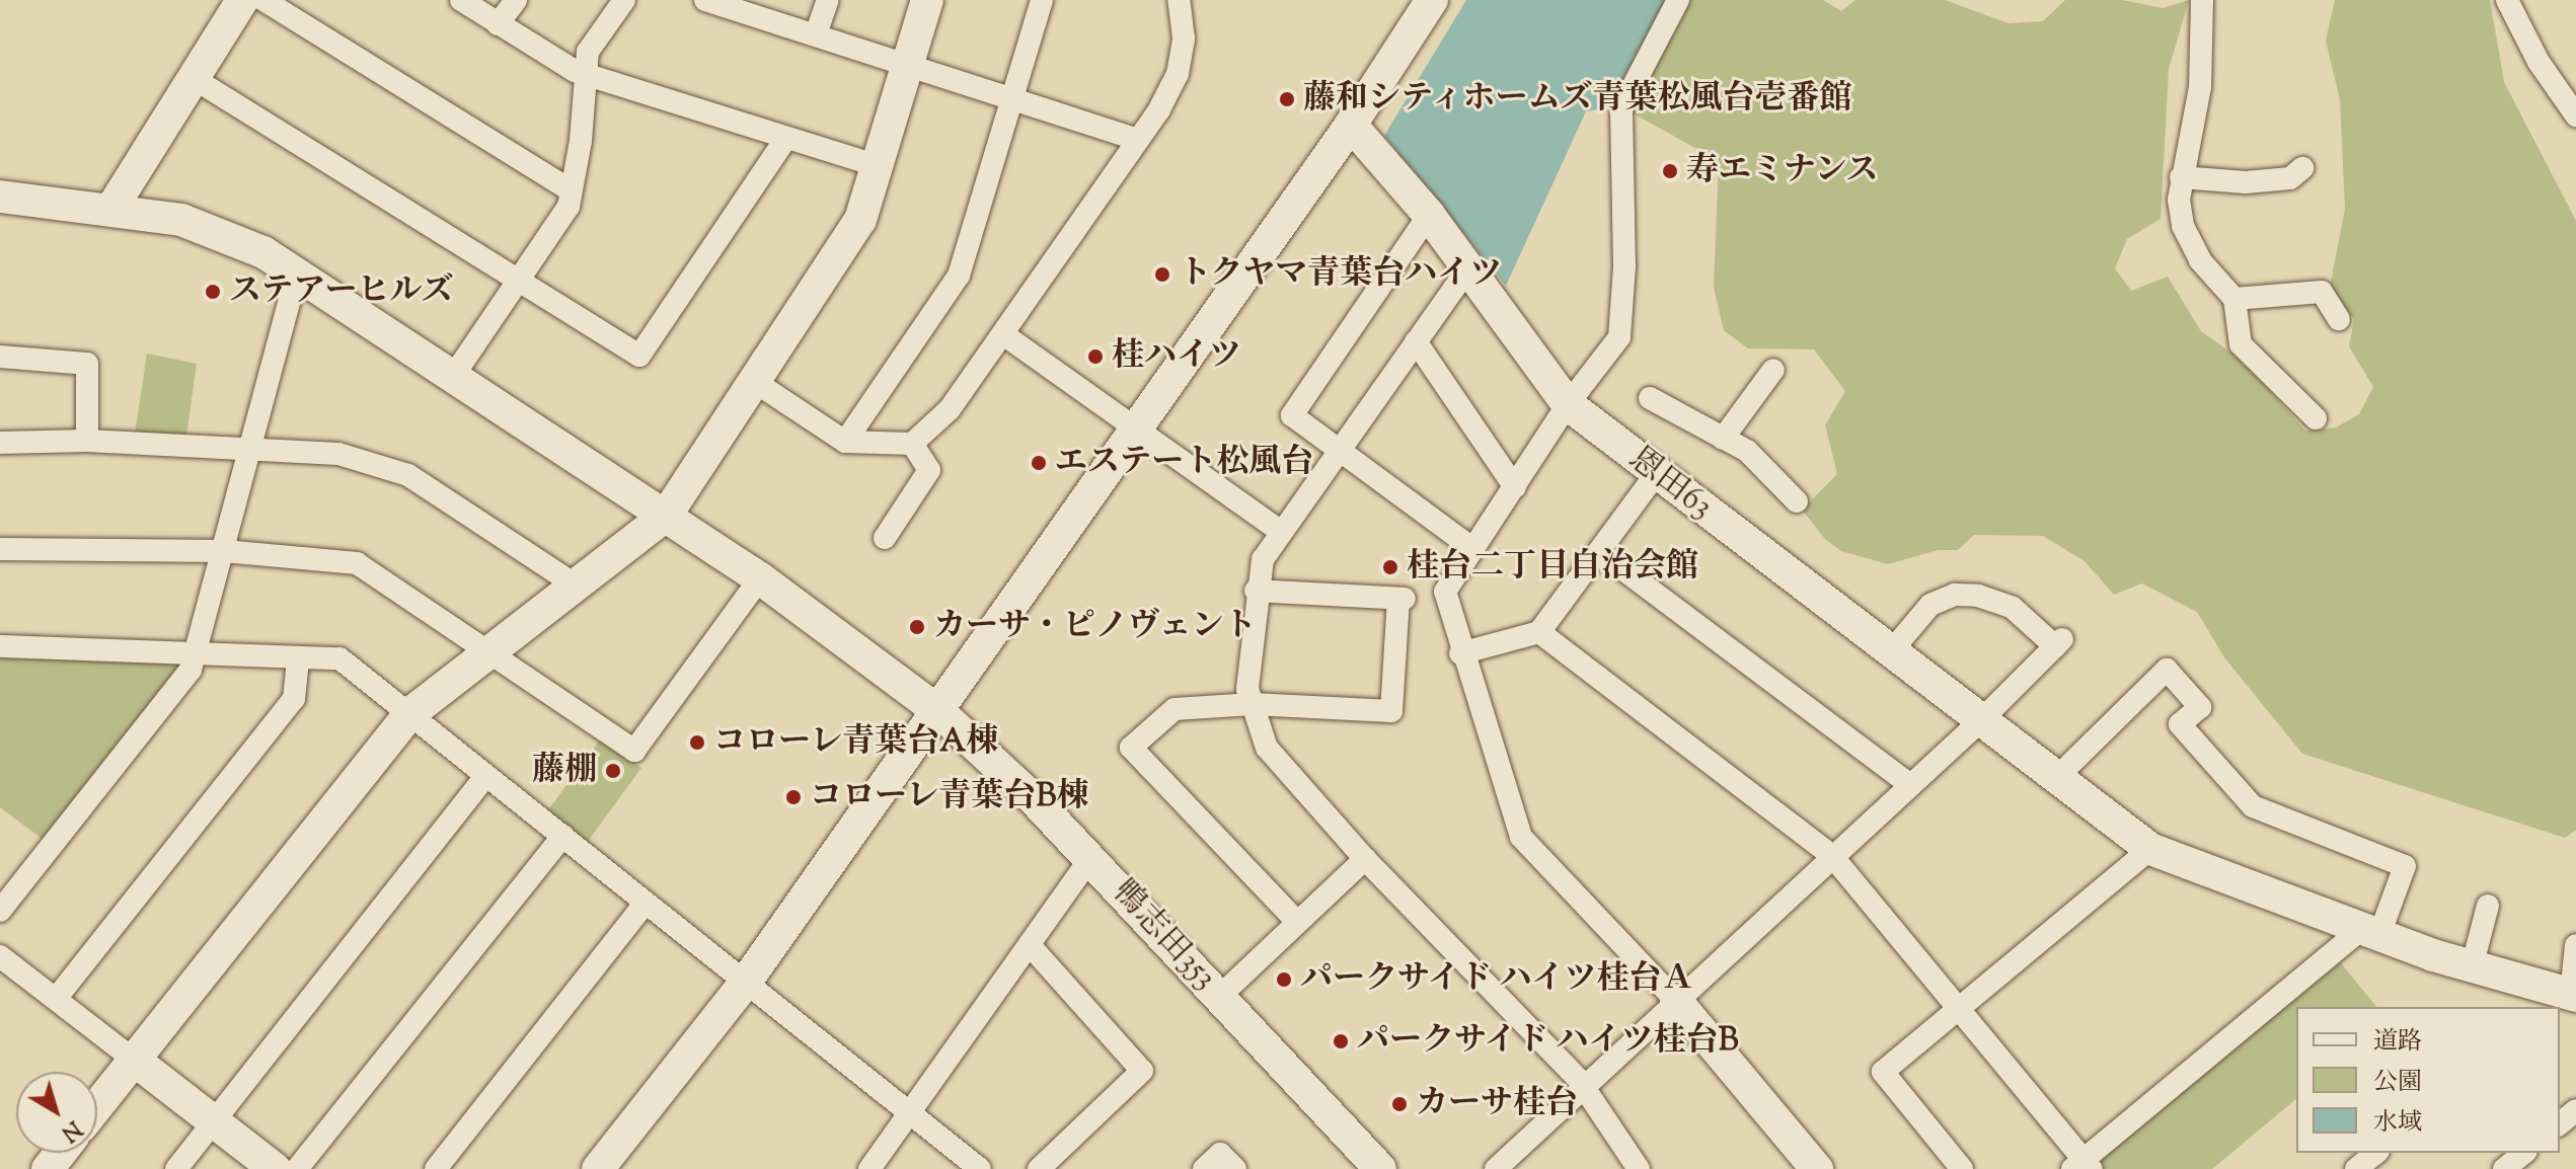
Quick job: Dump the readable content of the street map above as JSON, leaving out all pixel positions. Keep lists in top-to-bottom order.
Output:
{
  "streets": {
    "street": ["恩田63", "鴨志田353"]
  },
  "places": [
    "藤和シティホームズ青葉松風台壱番館",
    "寿エミナンス",
    "トクヤマ青葉台ハイツ",
    "ステアーヒルズ",
    "桂ハイツ",
    "エステート松風台",
    "桂台二丁目自治会館",
    "カーサ・ピノヴェント",
    "コローレ青葉台A棟",
    "藤棚",
    "コローレ青葉台B棟",
    "パークサイド ハイツ桂台Ａ",
    "パークサイド ハイツ桂台B",
    "カーサ桂台"
  ],
  "legend": ["道路", "公園", "水域"],
  "north": "bottom right"
}
